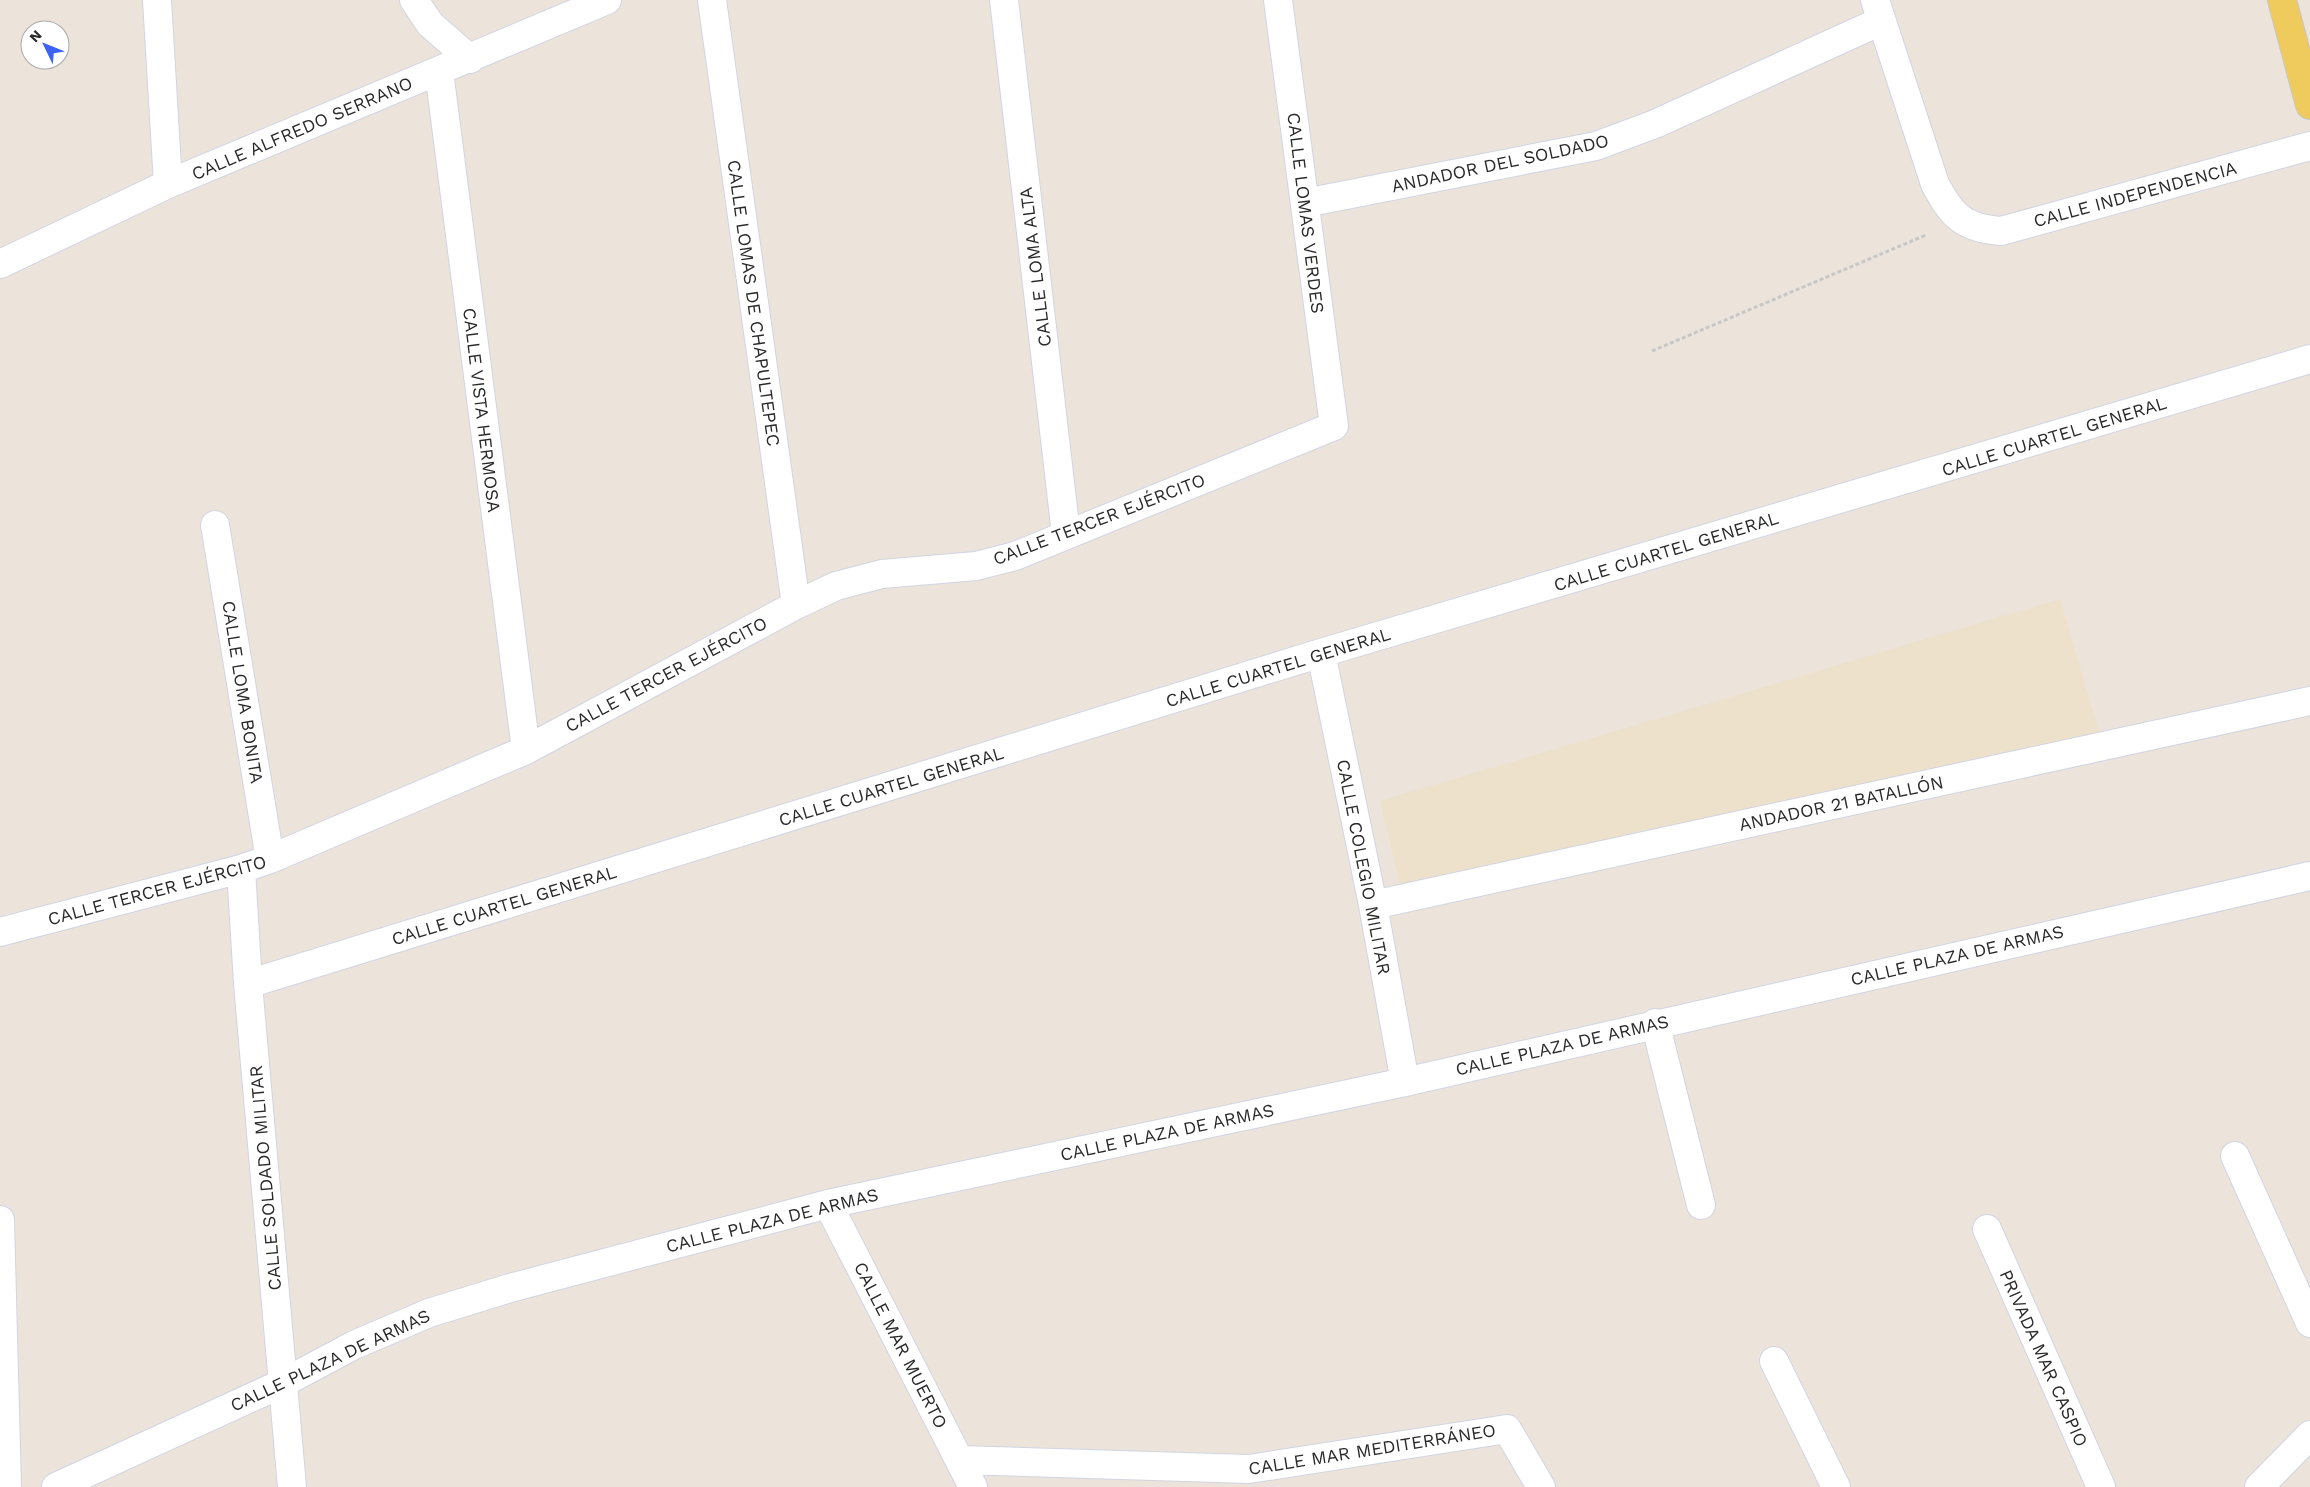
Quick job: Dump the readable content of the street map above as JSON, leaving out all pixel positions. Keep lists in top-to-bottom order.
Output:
{
  "streets": {
    "street": [
      "CALLE ALFREDO SERRANO",
      "ANDADOR DEL SOLDADO",
      "CALLE INDEPENDENCIA",
      "CALLE LOMAS VERDES",
      "CALLE LOMA ALTA",
      "CALLE LOMAS DE CHAPULTEPEC",
      "CALLE VISTA HERMOSA",
      "CALLE CUARTEL GENERAL",
      "CALLE TERCER EJÉRCITO",
      "CALLE LOMA BONITA",
      "ANDADOR 21 BATALLÓN",
      "CALLE COLEGIO MILITAR",
      "CALLE PLAZA DE ARMAS",
      "CALLE SOLDADO MILITAR",
      "CALLE MAR MUERTO",
      "PRIVADA MAR CASPIO",
      "CALLE MAR MEDITERRÁNEO"
    ]
  },
  "crossings": [
    ["CALLE ALFREDO SERRANO", "CALLE VISTA HERMOSA"],
    ["ANDADOR DEL SOLDADO", "CALLE LOMAS VERDES"],
    ["CALLE LOMAS VERDES", "CALLE TERCER EJÉRCITO"],
    ["CALLE LOMA ALTA", "CALLE TERCER EJÉRCITO"],
    ["CALLE LOMAS DE CHAPULTEPEC", "CALLE TERCER EJÉRCITO"],
    ["CALLE VISTA HERMOSA", "CALLE TERCER EJÉRCITO"],
    ["CALLE CUARTEL GENERAL", "CALLE COLEGIO MILITAR"],
    ["CALLE CUARTEL GENERAL", "CALLE SOLDADO MILITAR"],
    ["CALLE TERCER EJÉRCITO", "CALLE LOMA BONITA"],
    ["CALLE TERCER EJÉRCITO", "CALLE SOLDADO MILITAR"],
    ["ANDADOR 21 BATALLÓN", "CALLE COLEGIO MILITAR"],
    ["CALLE COLEGIO MILITAR", "CALLE PLAZA DE ARMAS"],
    ["CALLE PLAZA DE ARMAS", "CALLE SOLDADO MILITAR"],
    ["CALLE PLAZA DE ARMAS", "CALLE MAR MUERTO"],
    ["CALLE MAR MUERTO", "CALLE MAR MEDITERRÁNEO"]
  ],
  "north": "top left"
}
